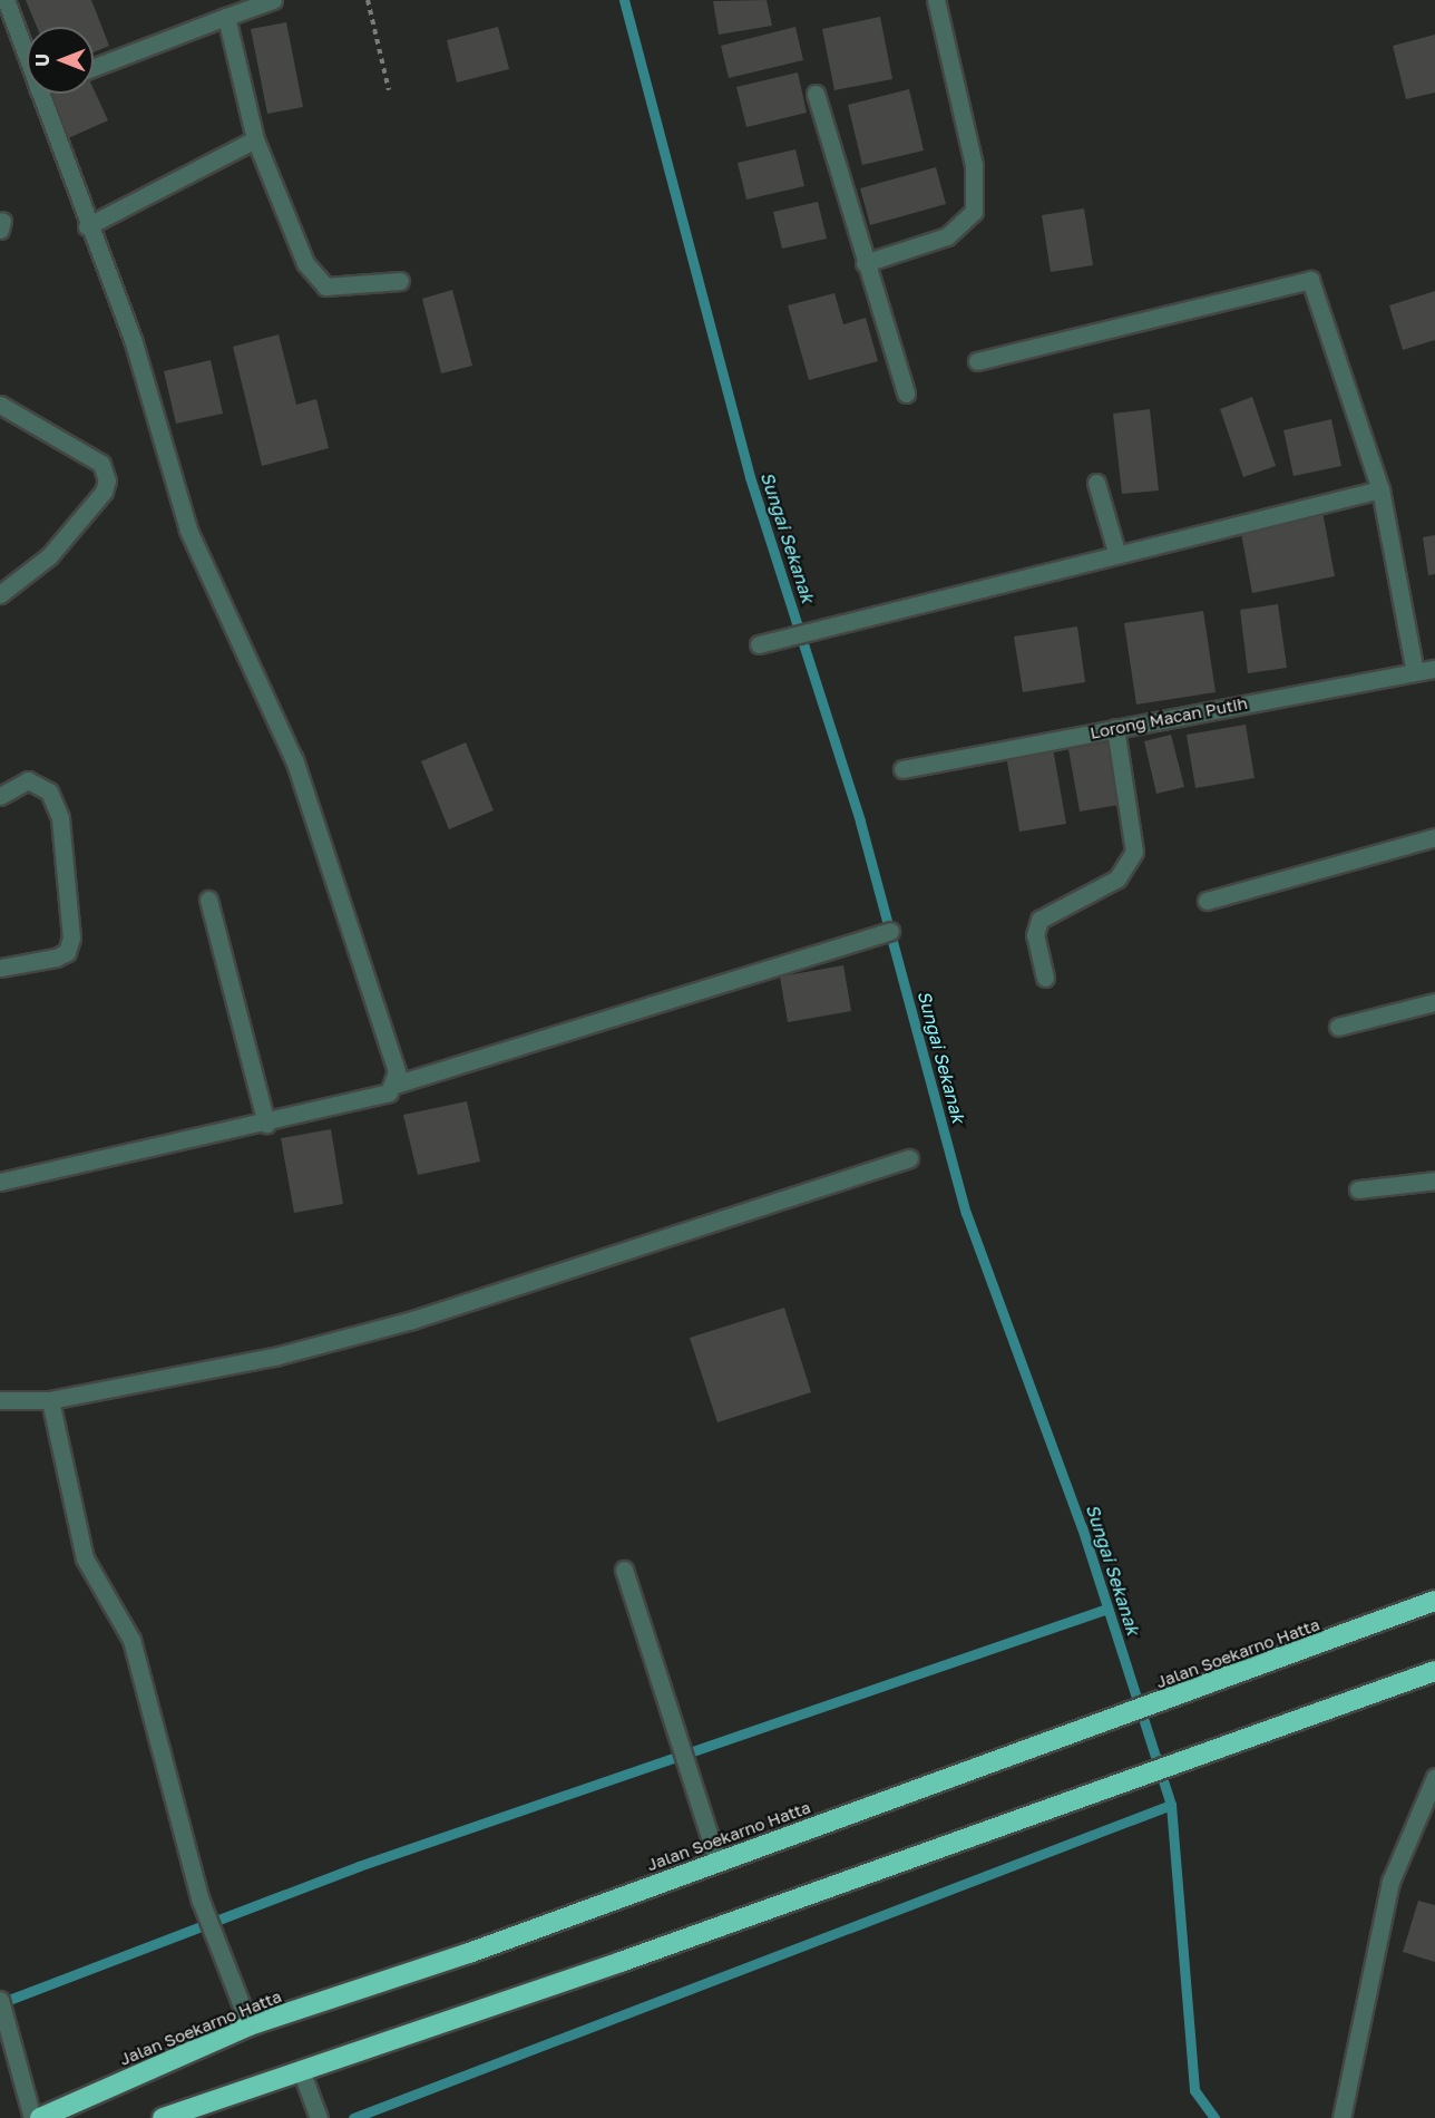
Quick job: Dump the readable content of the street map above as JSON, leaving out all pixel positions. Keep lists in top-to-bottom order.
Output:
{
  "streets": {
    "highway": ["Jalan Soekarno Hatta"],
    "street": ["Lorong Macan Putih"]
  },
  "water": ["Sungai Sekanak"],
  "north": "left"
}
